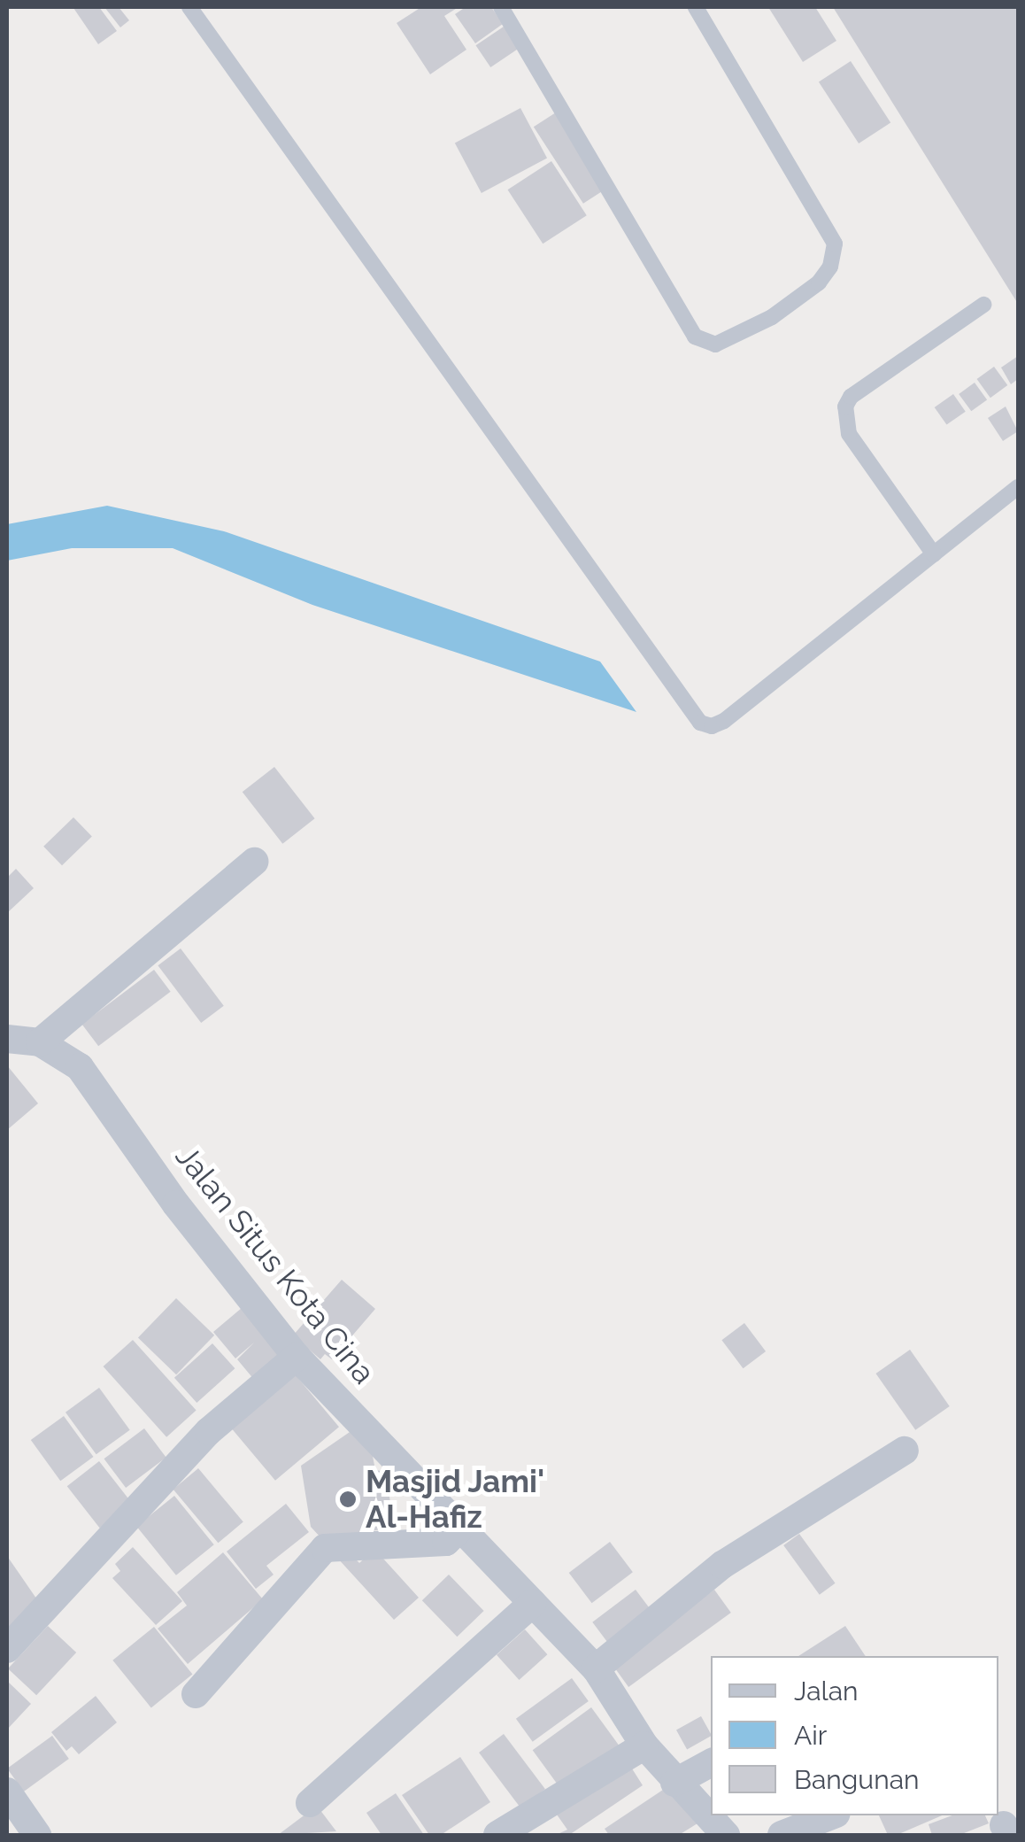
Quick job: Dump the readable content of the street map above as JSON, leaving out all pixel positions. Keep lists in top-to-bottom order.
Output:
{
  "streets": {
    "street": ["Jalan Situs Kota Cina"]
  },
  "places": ["Masjid Jami' Al-Hafiz"],
  "legend": ["Jalan", "Air", "Bangunan"]
}
